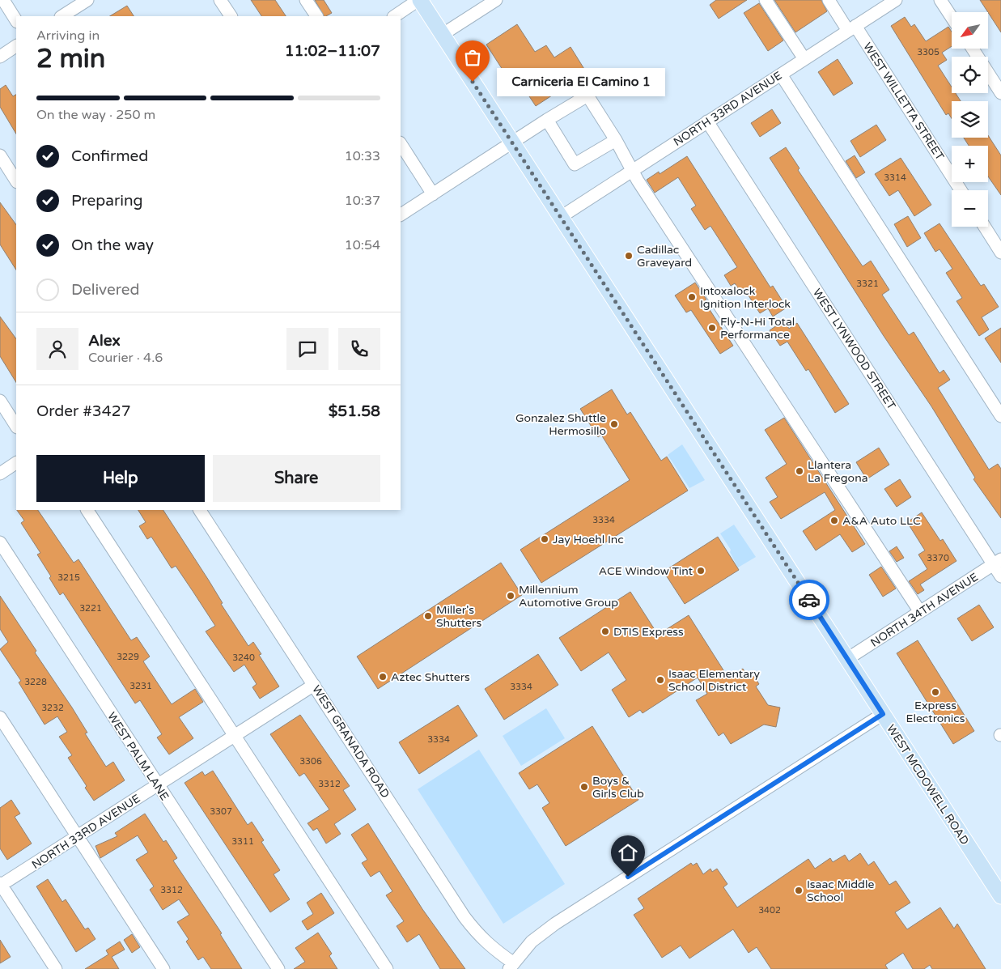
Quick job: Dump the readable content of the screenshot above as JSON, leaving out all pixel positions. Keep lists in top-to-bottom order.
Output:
{
  "streets": {
    "main road": ["WEST MCDOWELL ROAD"],
    "street": [
      "WEST WILLETTA STREET",
      "NORTH 33RD AVENUE",
      "WEST LYNWOOD STREET",
      "NORTH 34TH AVENUE",
      "WEST GRANADA ROAD",
      "WEST PALM LANE"
    ]
  },
  "crossings": [
    ["WEST WILLETTA STREET", "NORTH 33RD AVENUE"],
    ["NORTH 33RD AVENUE", "WEST LYNWOOD STREET"],
    ["NORTH 33RD AVENUE", "WEST GRANADA ROAD"],
    ["NORTH 33RD AVENUE", "WEST PALM LANE"],
    ["NORTH 33RD AVENUE", "WEST MCDOWELL ROAD"],
    ["WEST LYNWOOD STREET", "NORTH 34TH AVENUE"],
    ["NORTH 34TH AVENUE", "WEST MCDOWELL ROAD"]
  ],
  "places": [
    "Carniceria El Camino 1",
    "Cadillac Graveyard",
    "Intoxalock Ignition Interlock",
    "Fly-N-Hi Total Performance",
    "Gonzalez Shuttle Hermosillo",
    "Llantera La Fregona",
    "A&A Auto LLC",
    "Jay Hoehl Inc",
    "ACE Window Tint",
    "Millennium Automotive Group",
    "Miller's Shutters",
    "DTIS Express",
    "Aztec Shutters",
    "Isaac Elementary School District",
    "Express Electronics",
    "Boys & Girls Club",
    "Isaac Middle School"
  ],
  "house_numbers": [
    "3305",
    "3314",
    "3321",
    "3334",
    "3370",
    "3215",
    "3221",
    "3229",
    "3240",
    "3228",
    "3231",
    "3334",
    "3232",
    "3334",
    "3306",
    "3312",
    "3307",
    "3311",
    "3312",
    "3402"
  ],
  "north": "bottom left",
  "page": {
    "map_buttons": ["+", "−"],
    "heading": ["2 min", "Arriving in", "11:02–11:07"],
    "panel": [
      "Alex",
      "Courier · 4.6",
      "Order #3427",
      "$51.58"
    ],
    "bubble": "Carniceria El Camino 1",
    "bar": "On the way · 250 m",
    "list": [
      ["Confirmed", "10:33"],
      ["Preparing", "10:37"],
      ["On the way", "10:54"],
      "Delivered"
    ],
    "buttons": ["Help", "Share"]
  }
}
